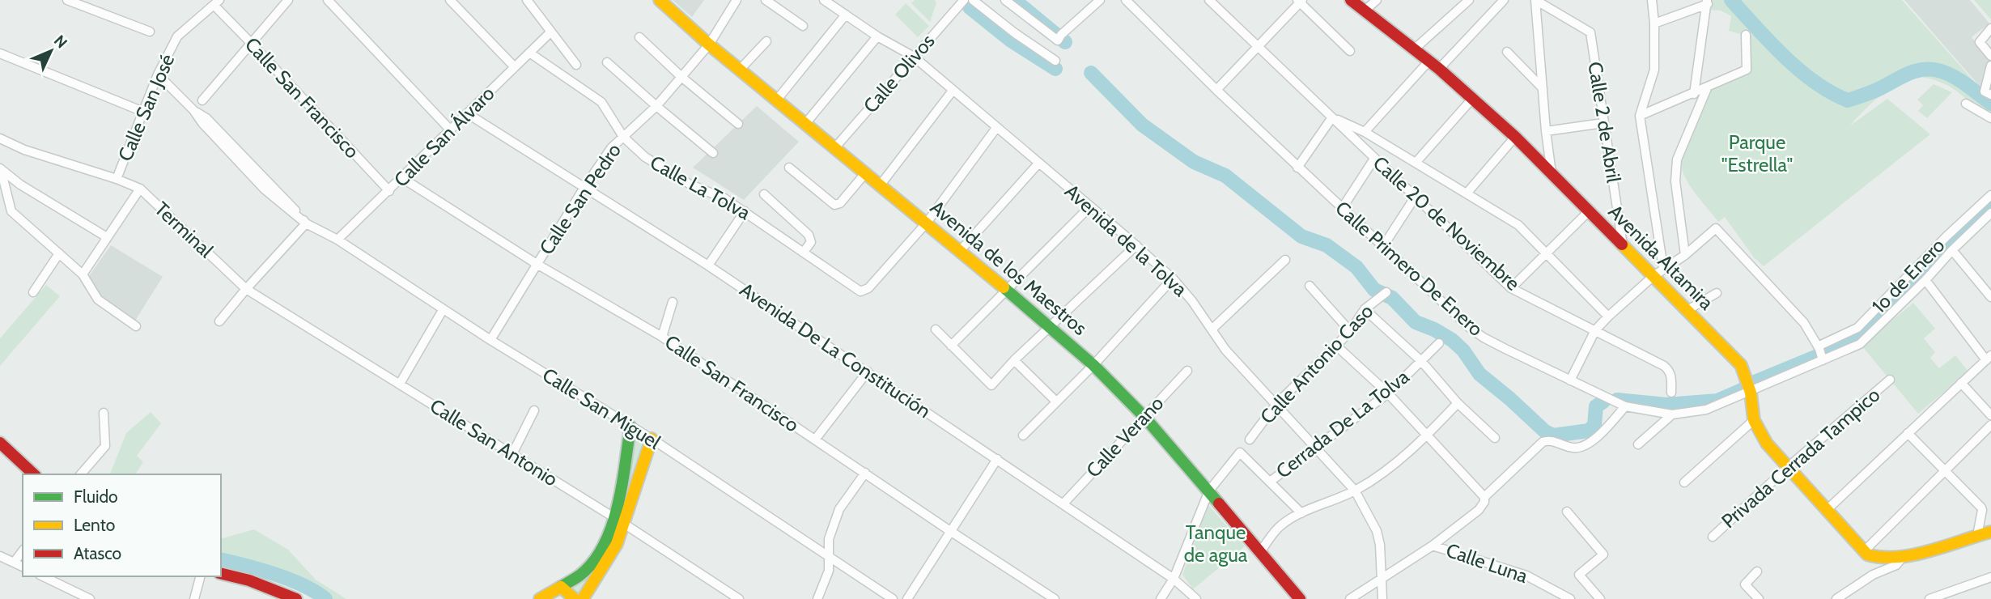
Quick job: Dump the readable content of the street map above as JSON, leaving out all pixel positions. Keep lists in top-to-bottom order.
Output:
{
  "streets": {
    "street": [
      "Calle Olivos",
      "Calle San Francisco",
      "Calle San José",
      "Calle 2 de Abril",
      "Calle San Álvaro",
      "Calle La Tolva",
      "Calle San Pedro",
      "Calle 20 de Noviembre",
      "Terminal",
      "Avenida de la Tolva",
      "Avenida Altamira",
      "Avenida de los Maestros",
      "Calle Primero De Enero",
      "1o de Enero",
      "Avenida De La Constitución",
      "Calle Antonio Caso",
      "Calle San Miguel",
      "Cerrada De La Tolva",
      "Calle Verano",
      "Calle San Antonio",
      "Privada Cerrada Tampico",
      "Calle Luna"
    ]
  },
  "crossings": [
    ["Calle Olivos", "Avenida de la Tolva"],
    ["Calle Olivos", "Avenida de los Maestros"],
    ["Calle San Francisco", "Calle San José"],
    ["Calle San Francisco", "Calle San Álvaro"],
    ["Calle San Francisco", "Calle San Pedro"],
    ["Calle San José", "Terminal"],
    ["Calle San José", "Calle San Miguel"],
    ["Calle 2 de Abril", "Avenida Altamira"],
    ["Calle San Álvaro", "Calle La Tolva"],
    ["Calle San Álvaro", "Avenida De La Constitución"],
    ["Calle San Álvaro", "Calle San Miguel"],
    ["Calle La Tolva", "Calle San Pedro"],
    ["Calle La Tolva", "Avenida de los Maestros"],
    ["Calle San Pedro", "Avenida de los Maestros"],
    ["Calle San Pedro", "Avenida De La Constitución"],
    ["Calle San Pedro", "Calle San Miguel"],
    ["Terminal", "Calle San Antonio"],
    ["Avenida de la Tolva", "Calle Antonio Caso"],
    ["Avenida de la Tolva", "Cerrada De La Tolva"],
    ["Avenida Altamira", "Calle Primero De Enero"],
    ["Avenida Altamira", "Privada Cerrada Tampico"],
    ["Avenida de los Maestros", "Calle Verano"],
    ["Calle Primero De Enero", "1o de Enero"],
    ["Avenida De La Constitución", "Calle Verano"]
  ],
  "parks": ["Parque \"Estrella\"", "Tanque de agua"],
  "legend": ["Fluido", "Lento", "Atasco"],
  "north": "top right"
}
